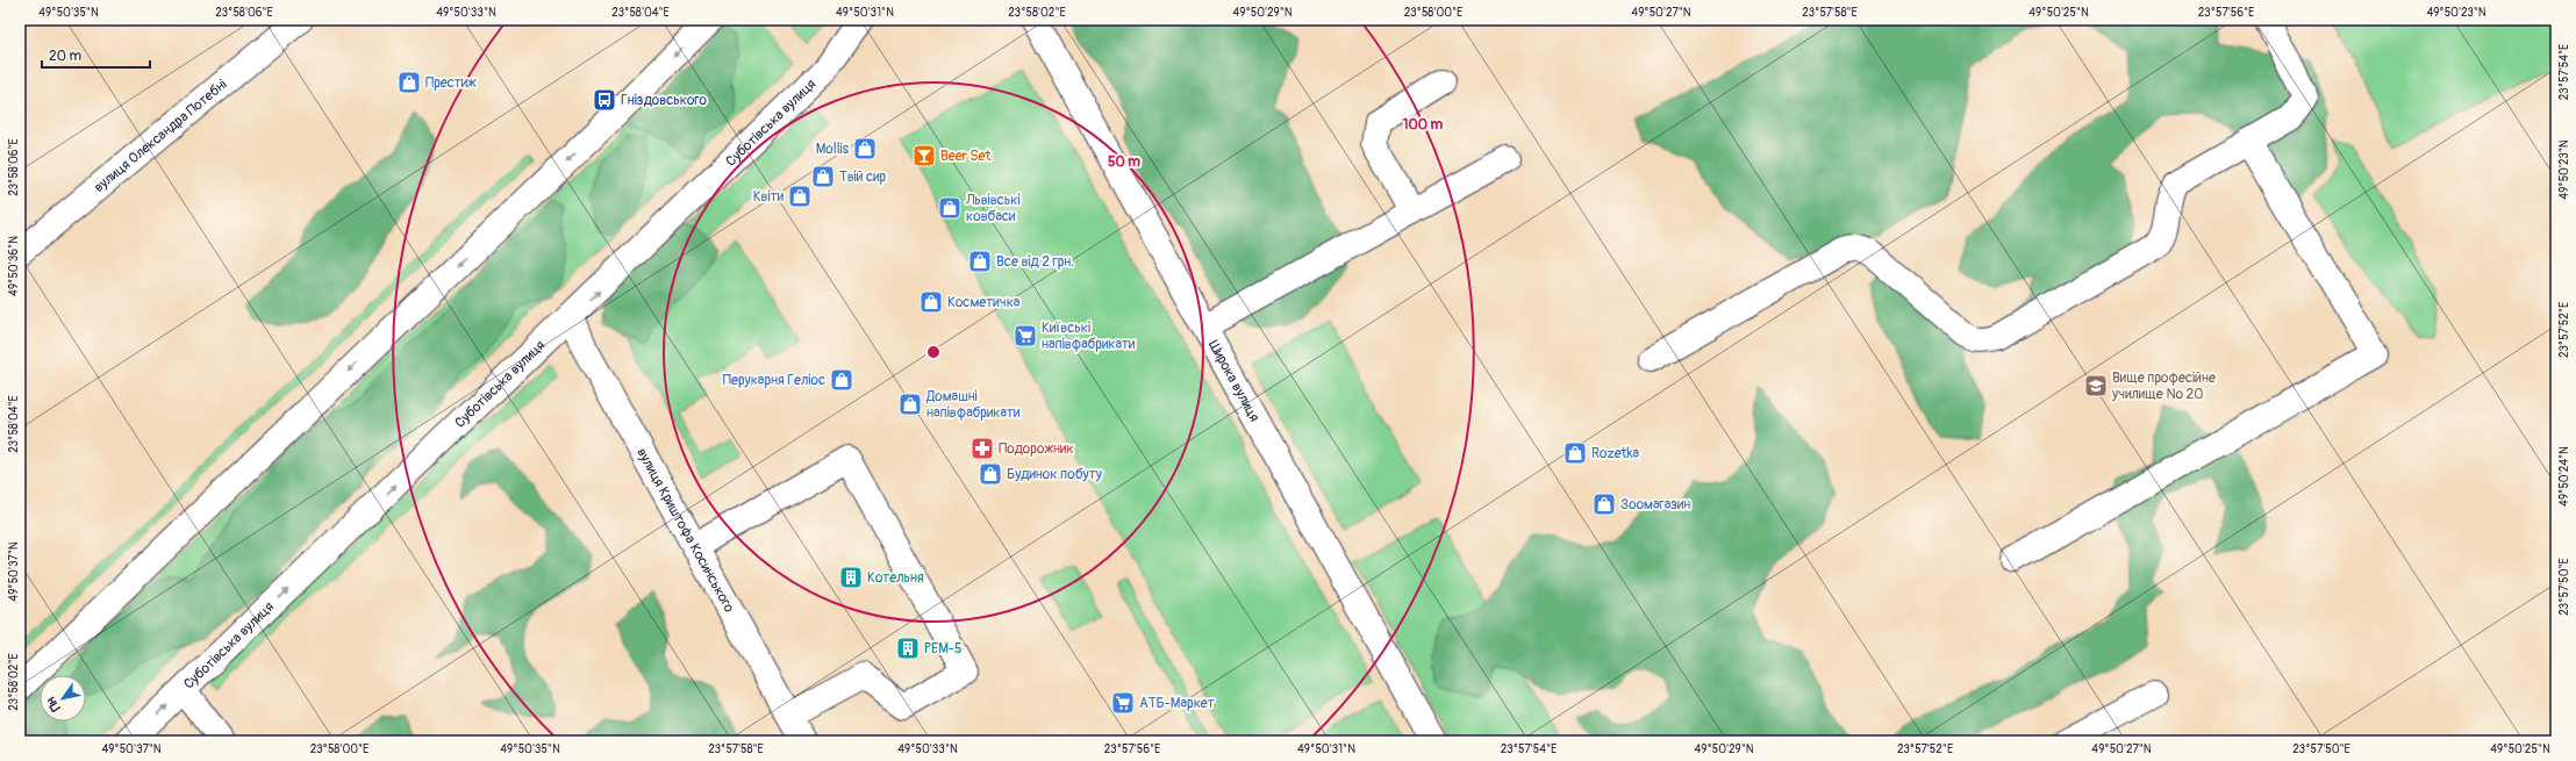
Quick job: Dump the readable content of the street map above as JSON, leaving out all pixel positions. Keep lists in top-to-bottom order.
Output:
{
  "streets": {
    "street": [
      "Суботівська вулиця",
      "вулиця Олександра Потебні",
      "Широка вулиця",
      "вулиця Криштофа Косинського"
    ]
  },
  "crossings": [
    ["Суботівська вулиця", "вулиця Криштофа Косинського"]
  ],
  "places": {
    "shop": [
      "Престиж",
      "Mollis",
      "Твій сир",
      "Квіти",
      "Львівські ковбаси",
      "Все від 2 грн.",
      "Косметичка",
      "Перукарня Геліос",
      "Домашні напівфабрикати",
      "Rozetka",
      "Будинок побуту",
      "Зоомагазин"
    ],
    "bus stop": ["Гніздовського"],
    "bar": ["Beer Set"],
    "supermarket": ["Київські напівфабрикати", "АТБ-Маркет"],
    "school or university": ["Вище професійне училище № 20"],
    "pharmacy": ["Подорожник"],
    "building": ["Котельня", "РЕМ-5"]
  },
  "scale_bar": "20 m",
  "north": "bottom left",
  "coordinates": [
    "49°50'35\"N",
    "23°58'06\"E",
    "49°50'33\"N",
    "23°58'04\"E",
    "49°50'31\"N",
    "23°58'02\"E",
    "49°50'29\"N",
    "23°58'00\"E",
    "49°50'27\"N",
    "23°57'58\"E",
    "49°50'25\"N",
    "23°57'56\"E",
    "49°50'23\"N",
    "23°57'54\"E",
    "49°50'36\"N",
    "23°57'52\"E",
    "49°50'24\"N",
    "49°50'37\"N",
    "23°57'50\"E"
  ],
  "rings": ["100 m", "50 m"]
}
